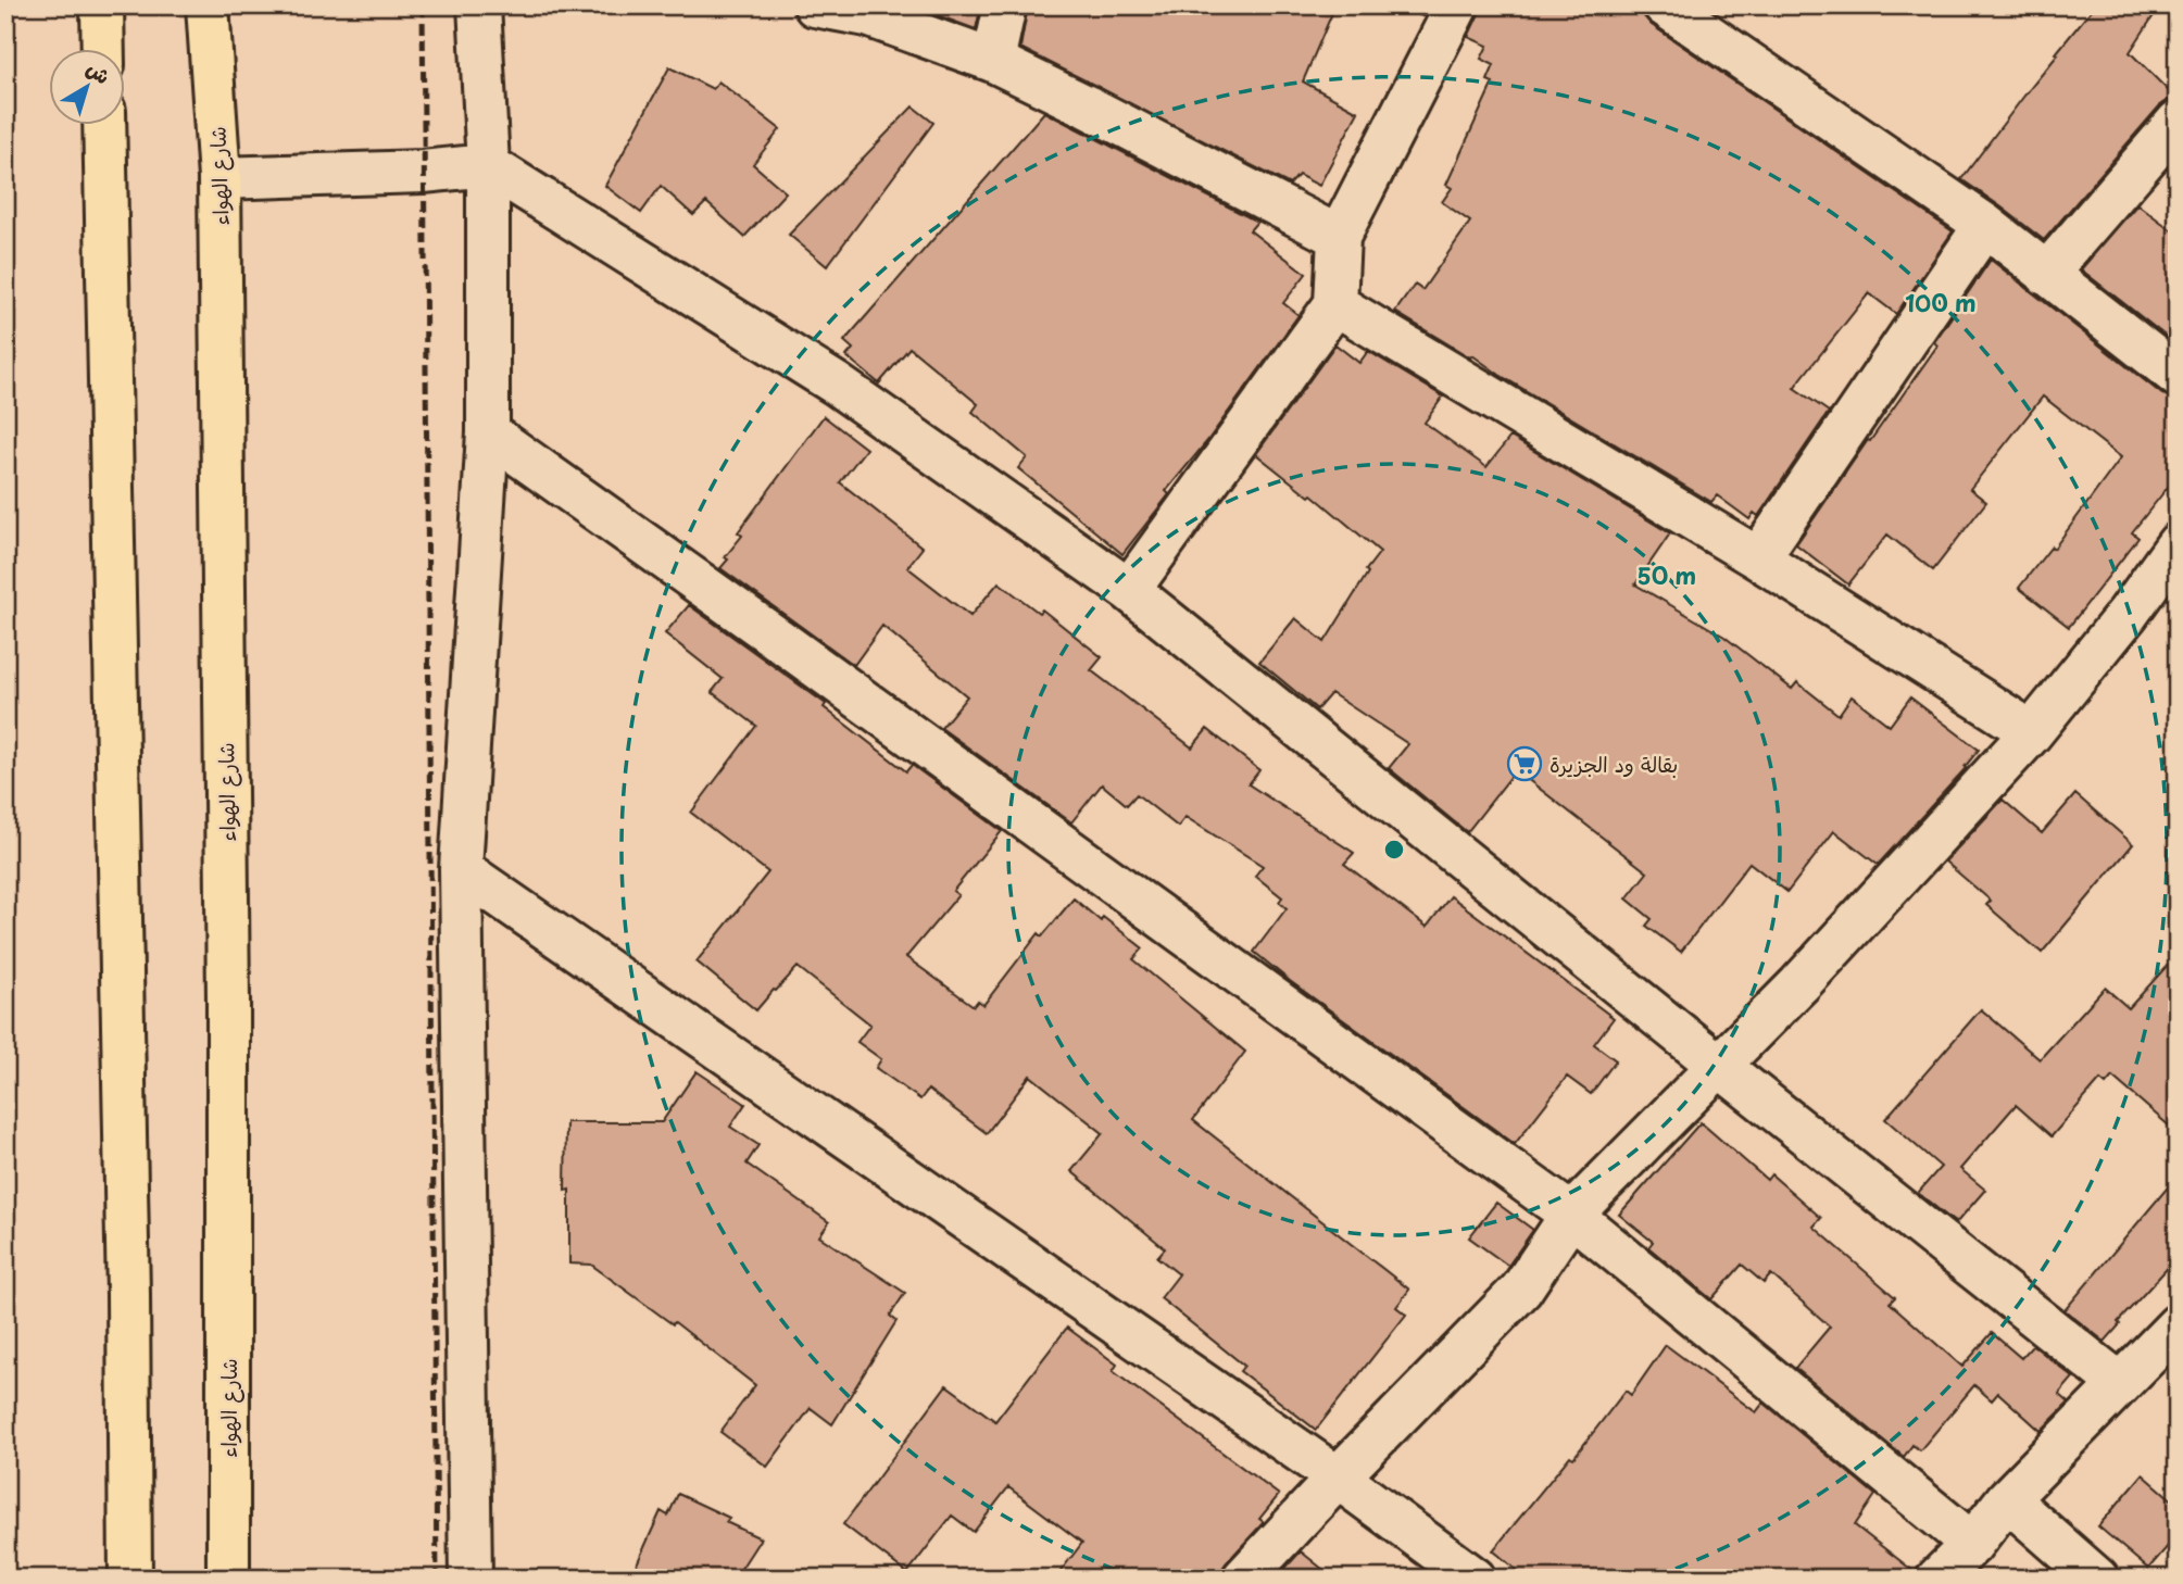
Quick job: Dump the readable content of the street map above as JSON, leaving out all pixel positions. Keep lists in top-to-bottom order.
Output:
{
  "streets": {
    "main road": ["شارع الهواء"]
  },
  "places": {
    "supermarket": ["بقالة ود الجزيرة"]
  },
  "north": "top right",
  "rings": ["100 m", "50 m"]
}
